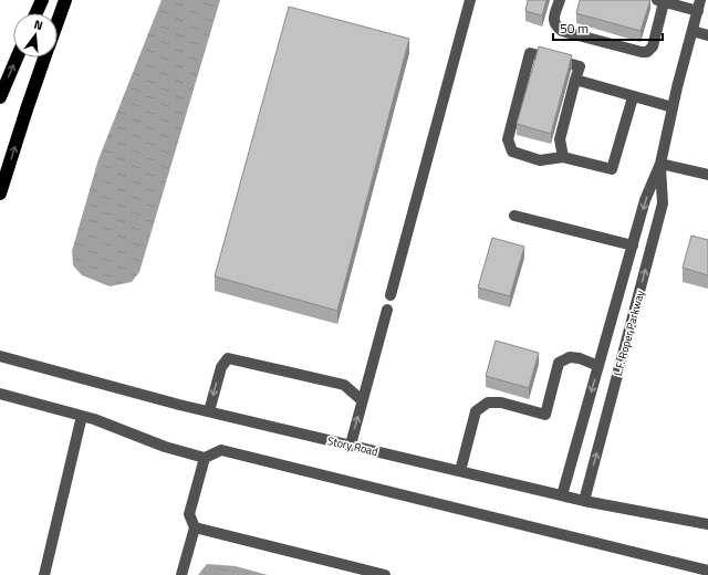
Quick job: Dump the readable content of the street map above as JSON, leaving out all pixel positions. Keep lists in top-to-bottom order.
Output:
{
  "streets": {
    "street": ["L.F. Roper Parkway", "Story Road"]
  },
  "crossings": [
    ["L.F. Roper Parkway", "Story Road"]
  ],
  "scale_bar": "50 m",
  "north": "top"
}
